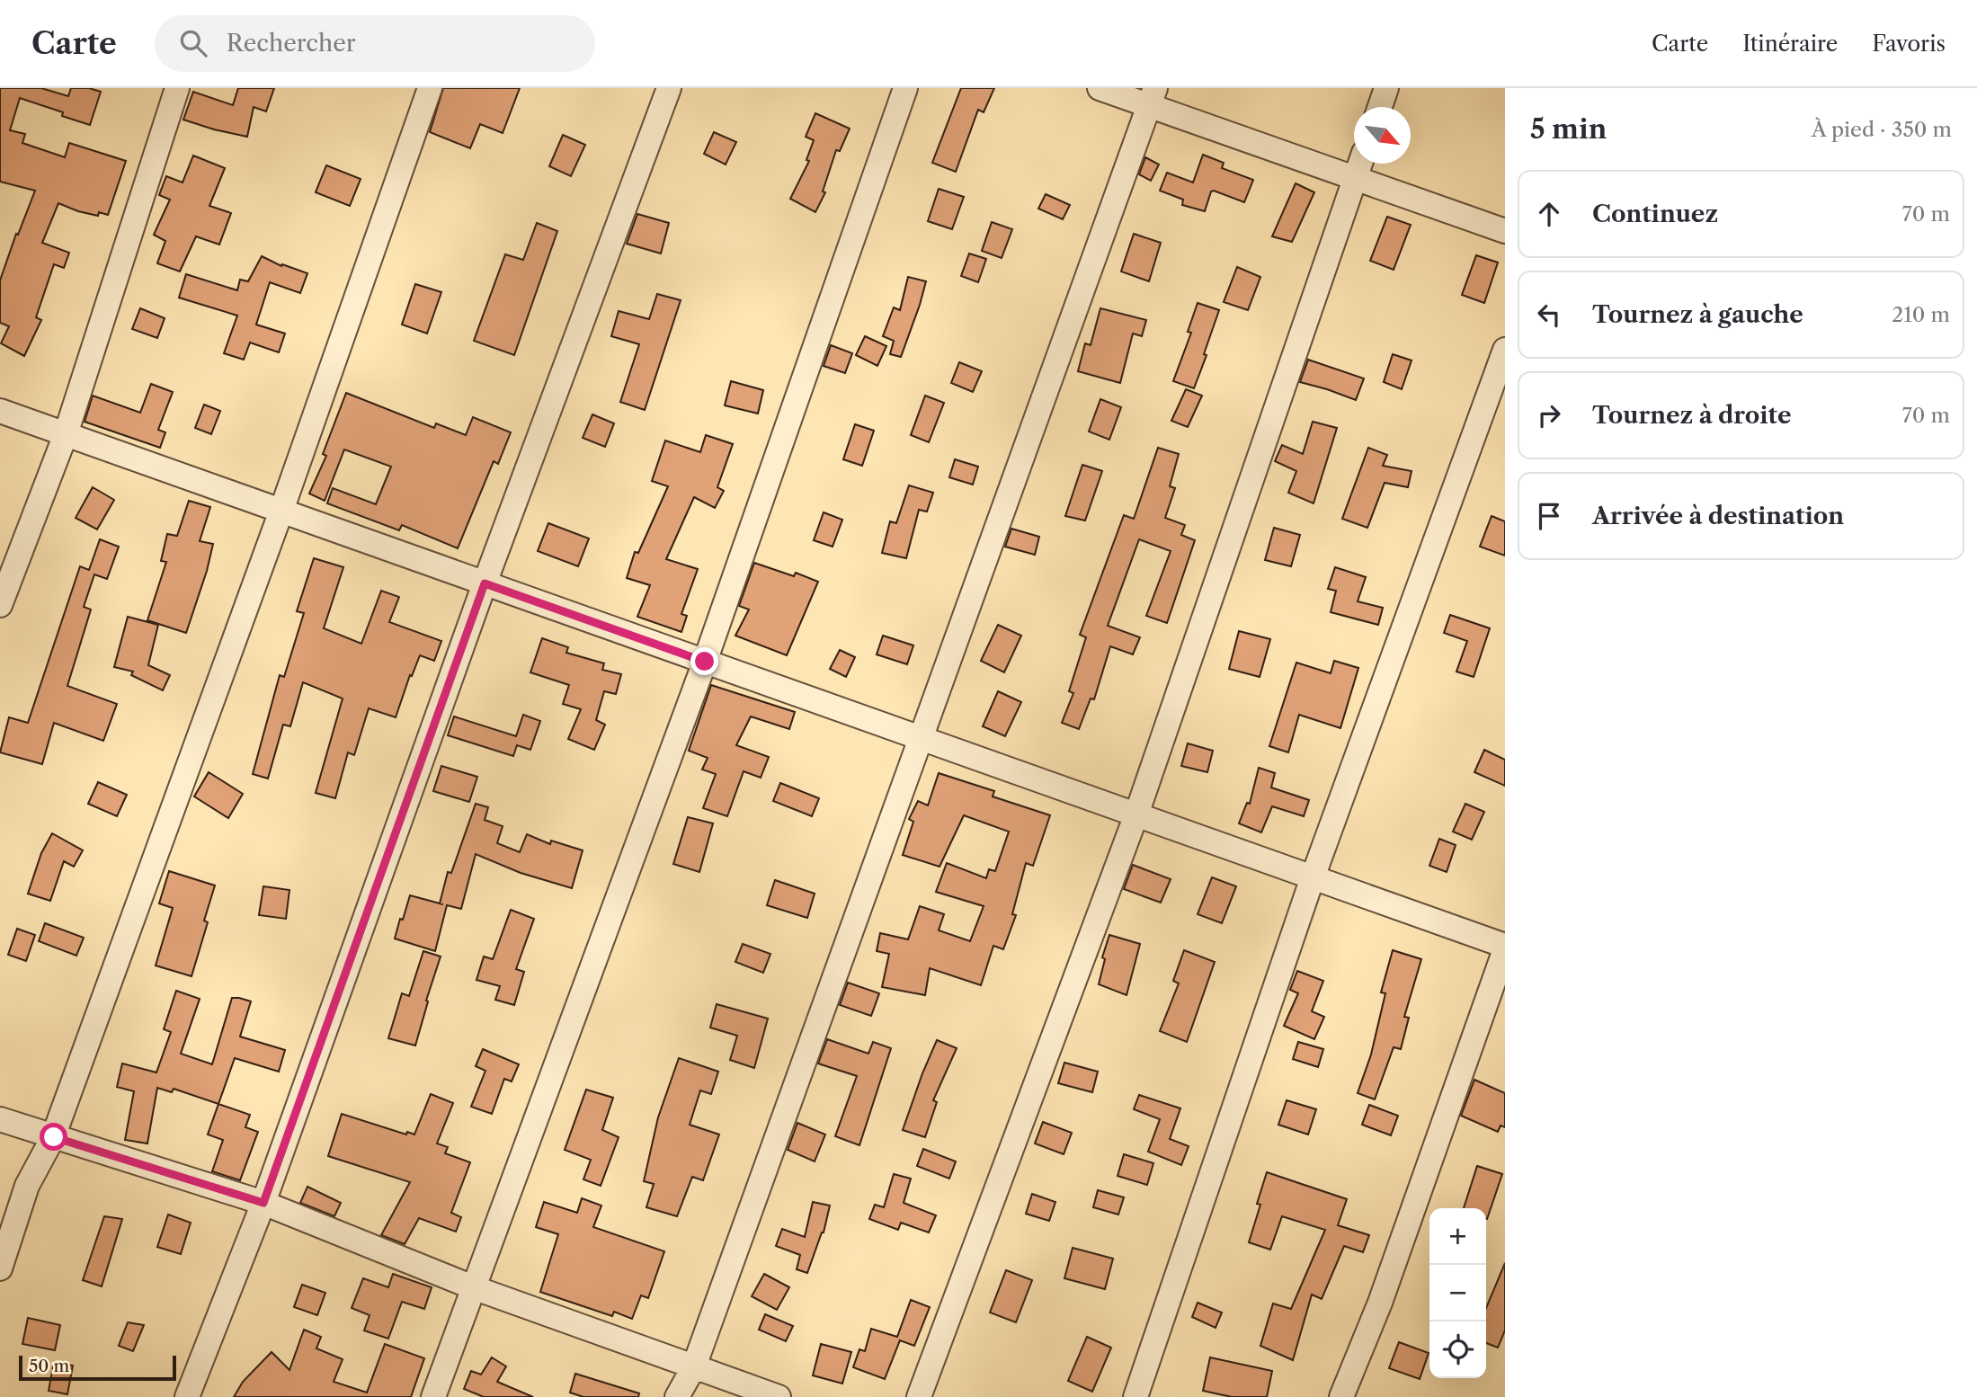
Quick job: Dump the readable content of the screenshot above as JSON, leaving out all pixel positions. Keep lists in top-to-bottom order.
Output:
{
  "scale_bar": "50 m",
  "north": "bottom right",
  "page": {
    "header": "Carte",
    "search": "Rechercher",
    "nav": ["Carte", "Itinéraire", "Favoris"],
    "heading": ["5 min", "À pied · 350 m"],
    "list": [
      ["Continuez", "70 m"],
      ["Tournez à gauche", "210 m"],
      ["Tournez à droite", "70 m"],
      "Arrivée à destination"
    ],
    "map_buttons": ["+", "−"],
    "scale": "50 m"
  }
}
